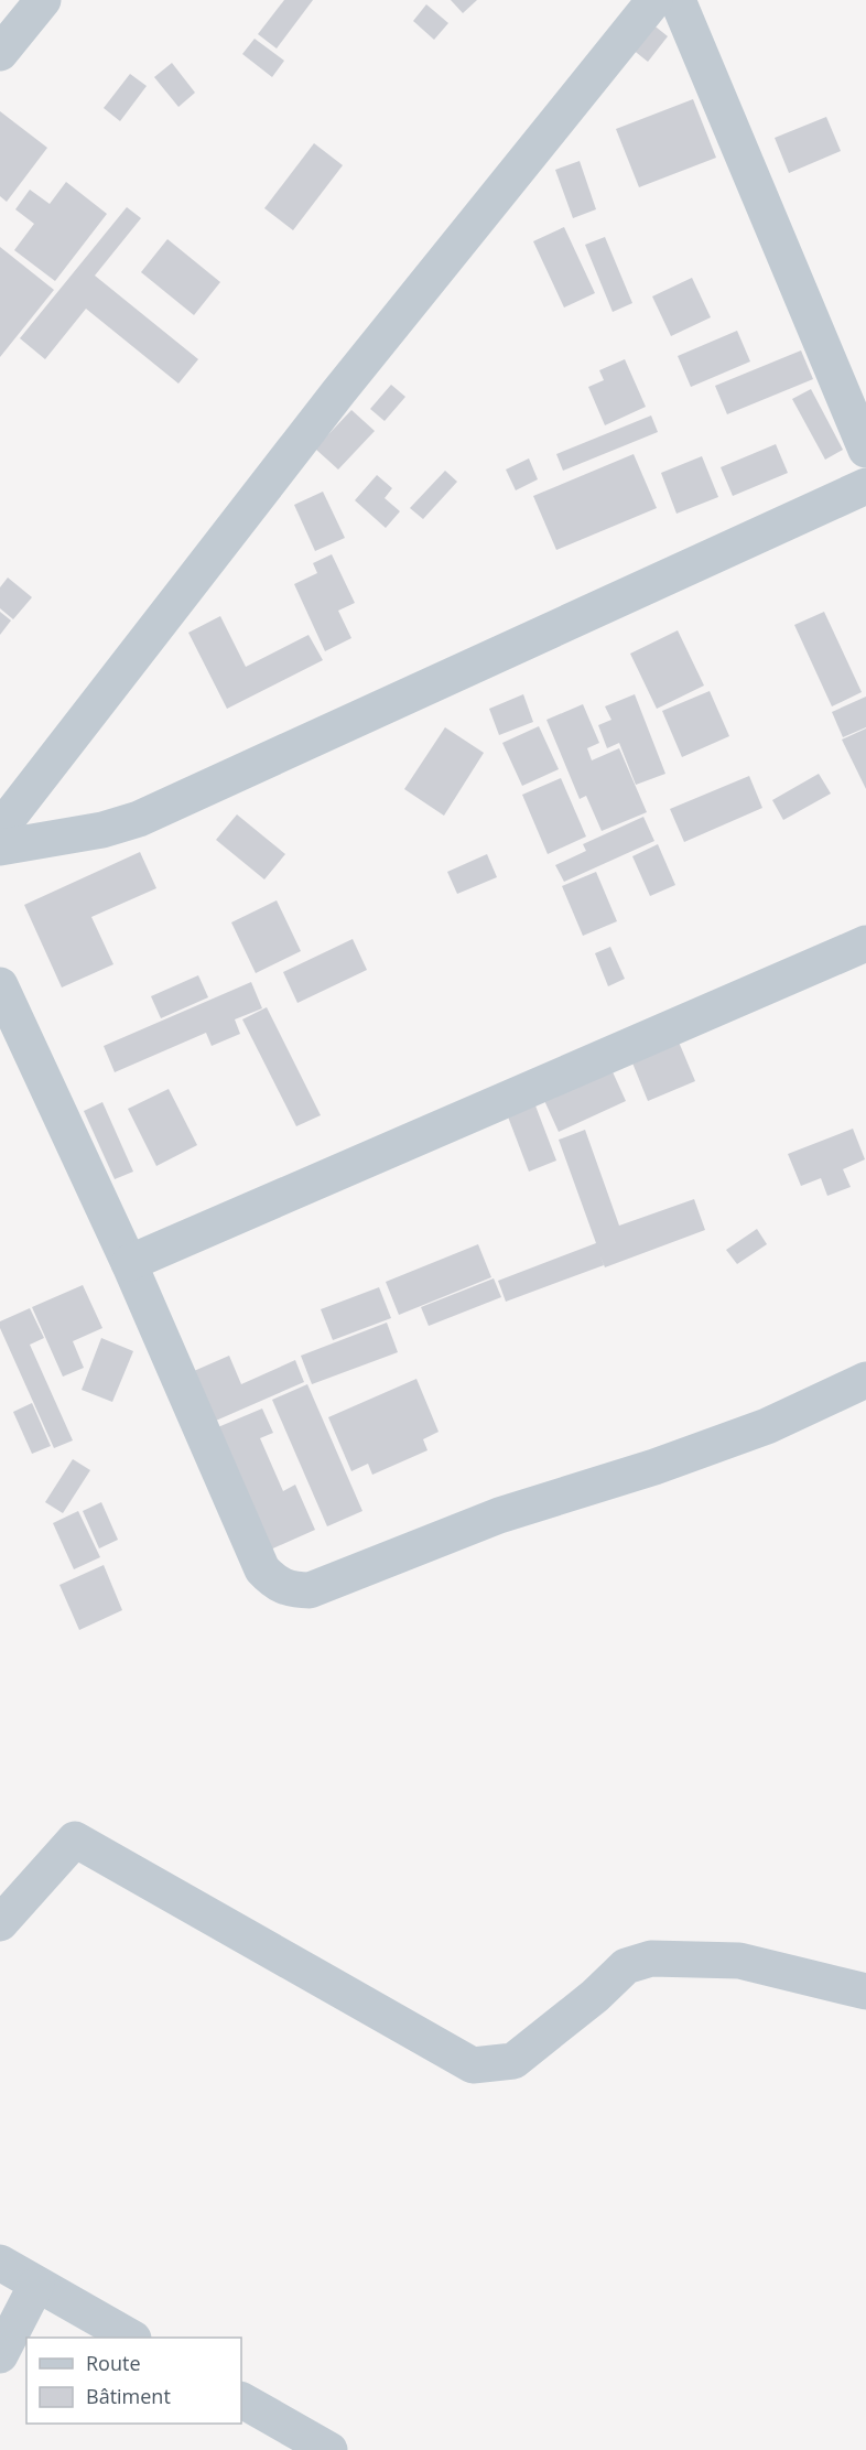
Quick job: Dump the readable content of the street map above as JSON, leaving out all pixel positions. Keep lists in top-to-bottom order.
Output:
{
  "legend": ["Route", "Bâtiment"]
}
